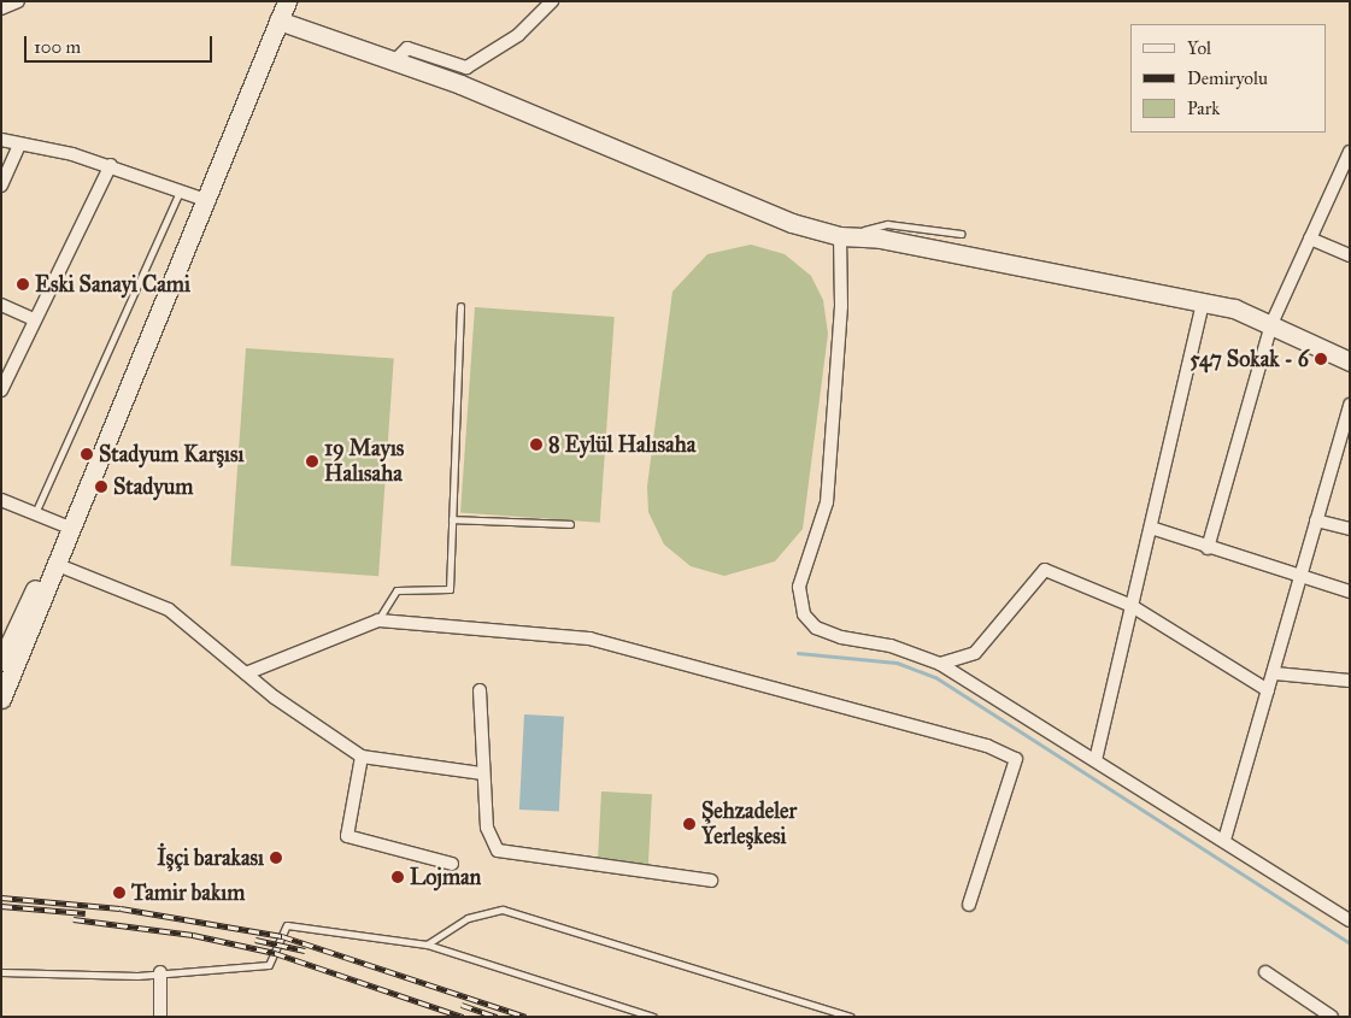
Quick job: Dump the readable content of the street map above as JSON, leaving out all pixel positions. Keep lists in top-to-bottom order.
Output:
{
  "places": [
    "Eski Sanayi Cami",
    "547 Sokak - 6",
    "8 Eylül Halısaha",
    "Stadyum Karşısı",
    "19 Mayıs Halısaha",
    "Stadyum",
    "Şehzadeler Yerleşkesi",
    "İşçi barakası",
    "Lojman",
    "Tamir bakım"
  ],
  "legend": ["Yol", "Demiryolu", "Park"],
  "scale_bar": "100 m"
}
